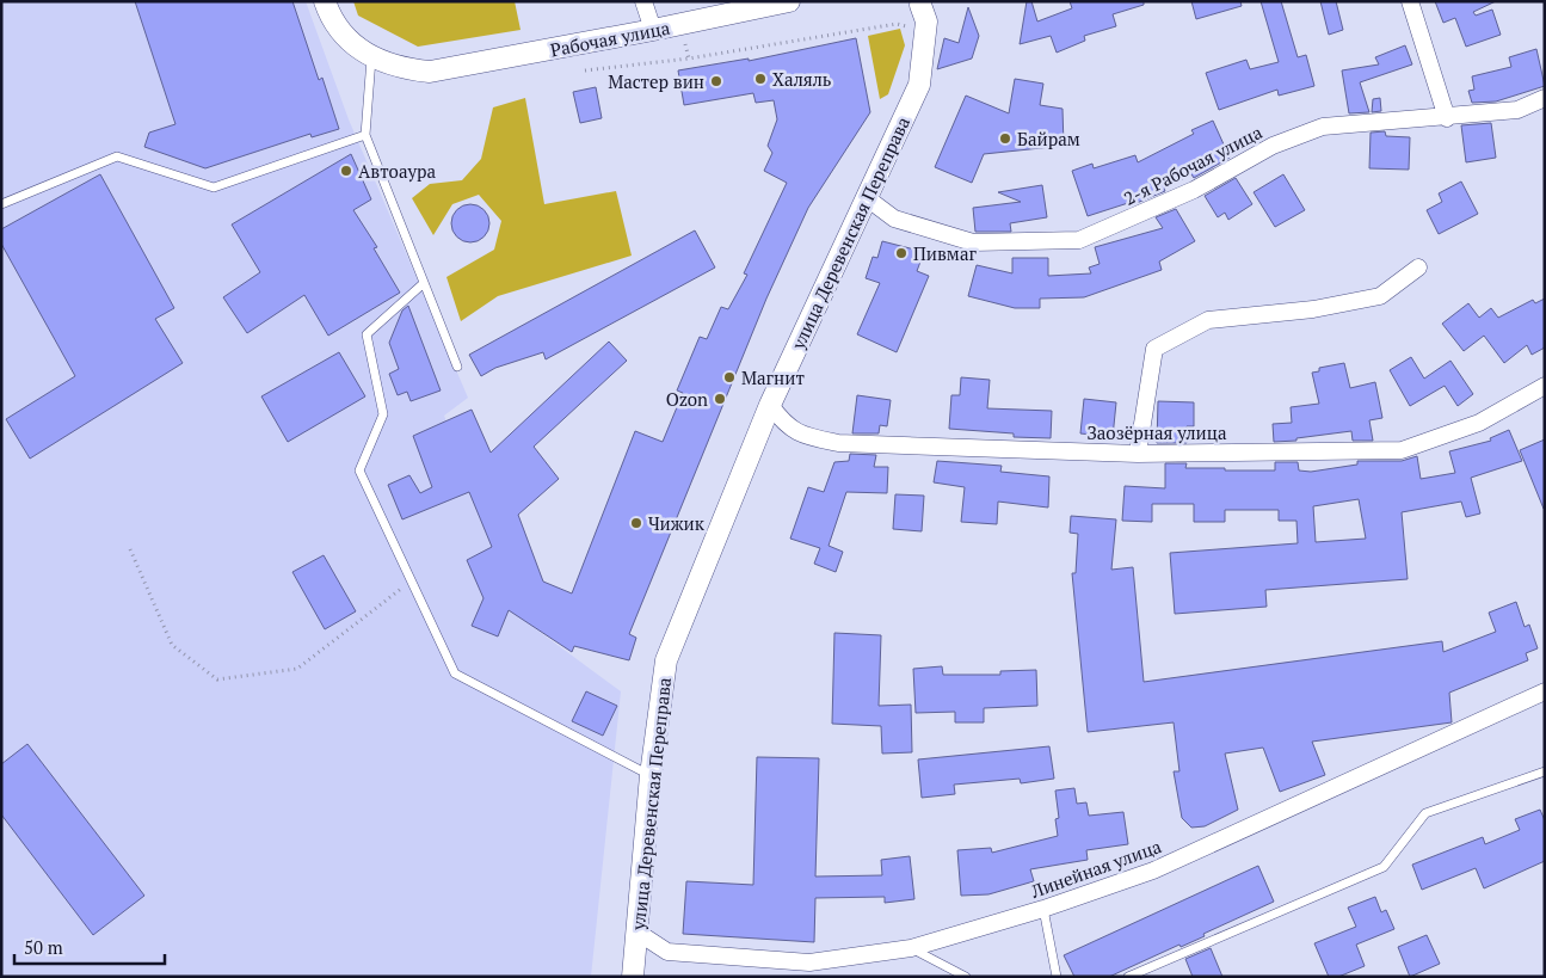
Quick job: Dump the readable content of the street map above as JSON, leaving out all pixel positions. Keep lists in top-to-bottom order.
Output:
{
  "streets": {
    "street": [
      "Рабочая улица",
      "2-я Рабочая улица",
      "улица Деревенская Переправа",
      "Заозёрная улица",
      "Линейная улица"
    ]
  },
  "crossings": [
    ["2-я Рабочая улица", "улица Деревенская Переправа"],
    ["улица Деревенская Переправа", "Заозёрная улица"],
    ["улица Деревенская Переправа", "Линейная улица"]
  ],
  "places": [
    "Халяль",
    "Мастер вин",
    "Байрам",
    "Автоаура",
    "Пивмаг",
    "Магнит",
    "Ozon",
    "Чижик"
  ],
  "scale_bar": "50 m"
}
